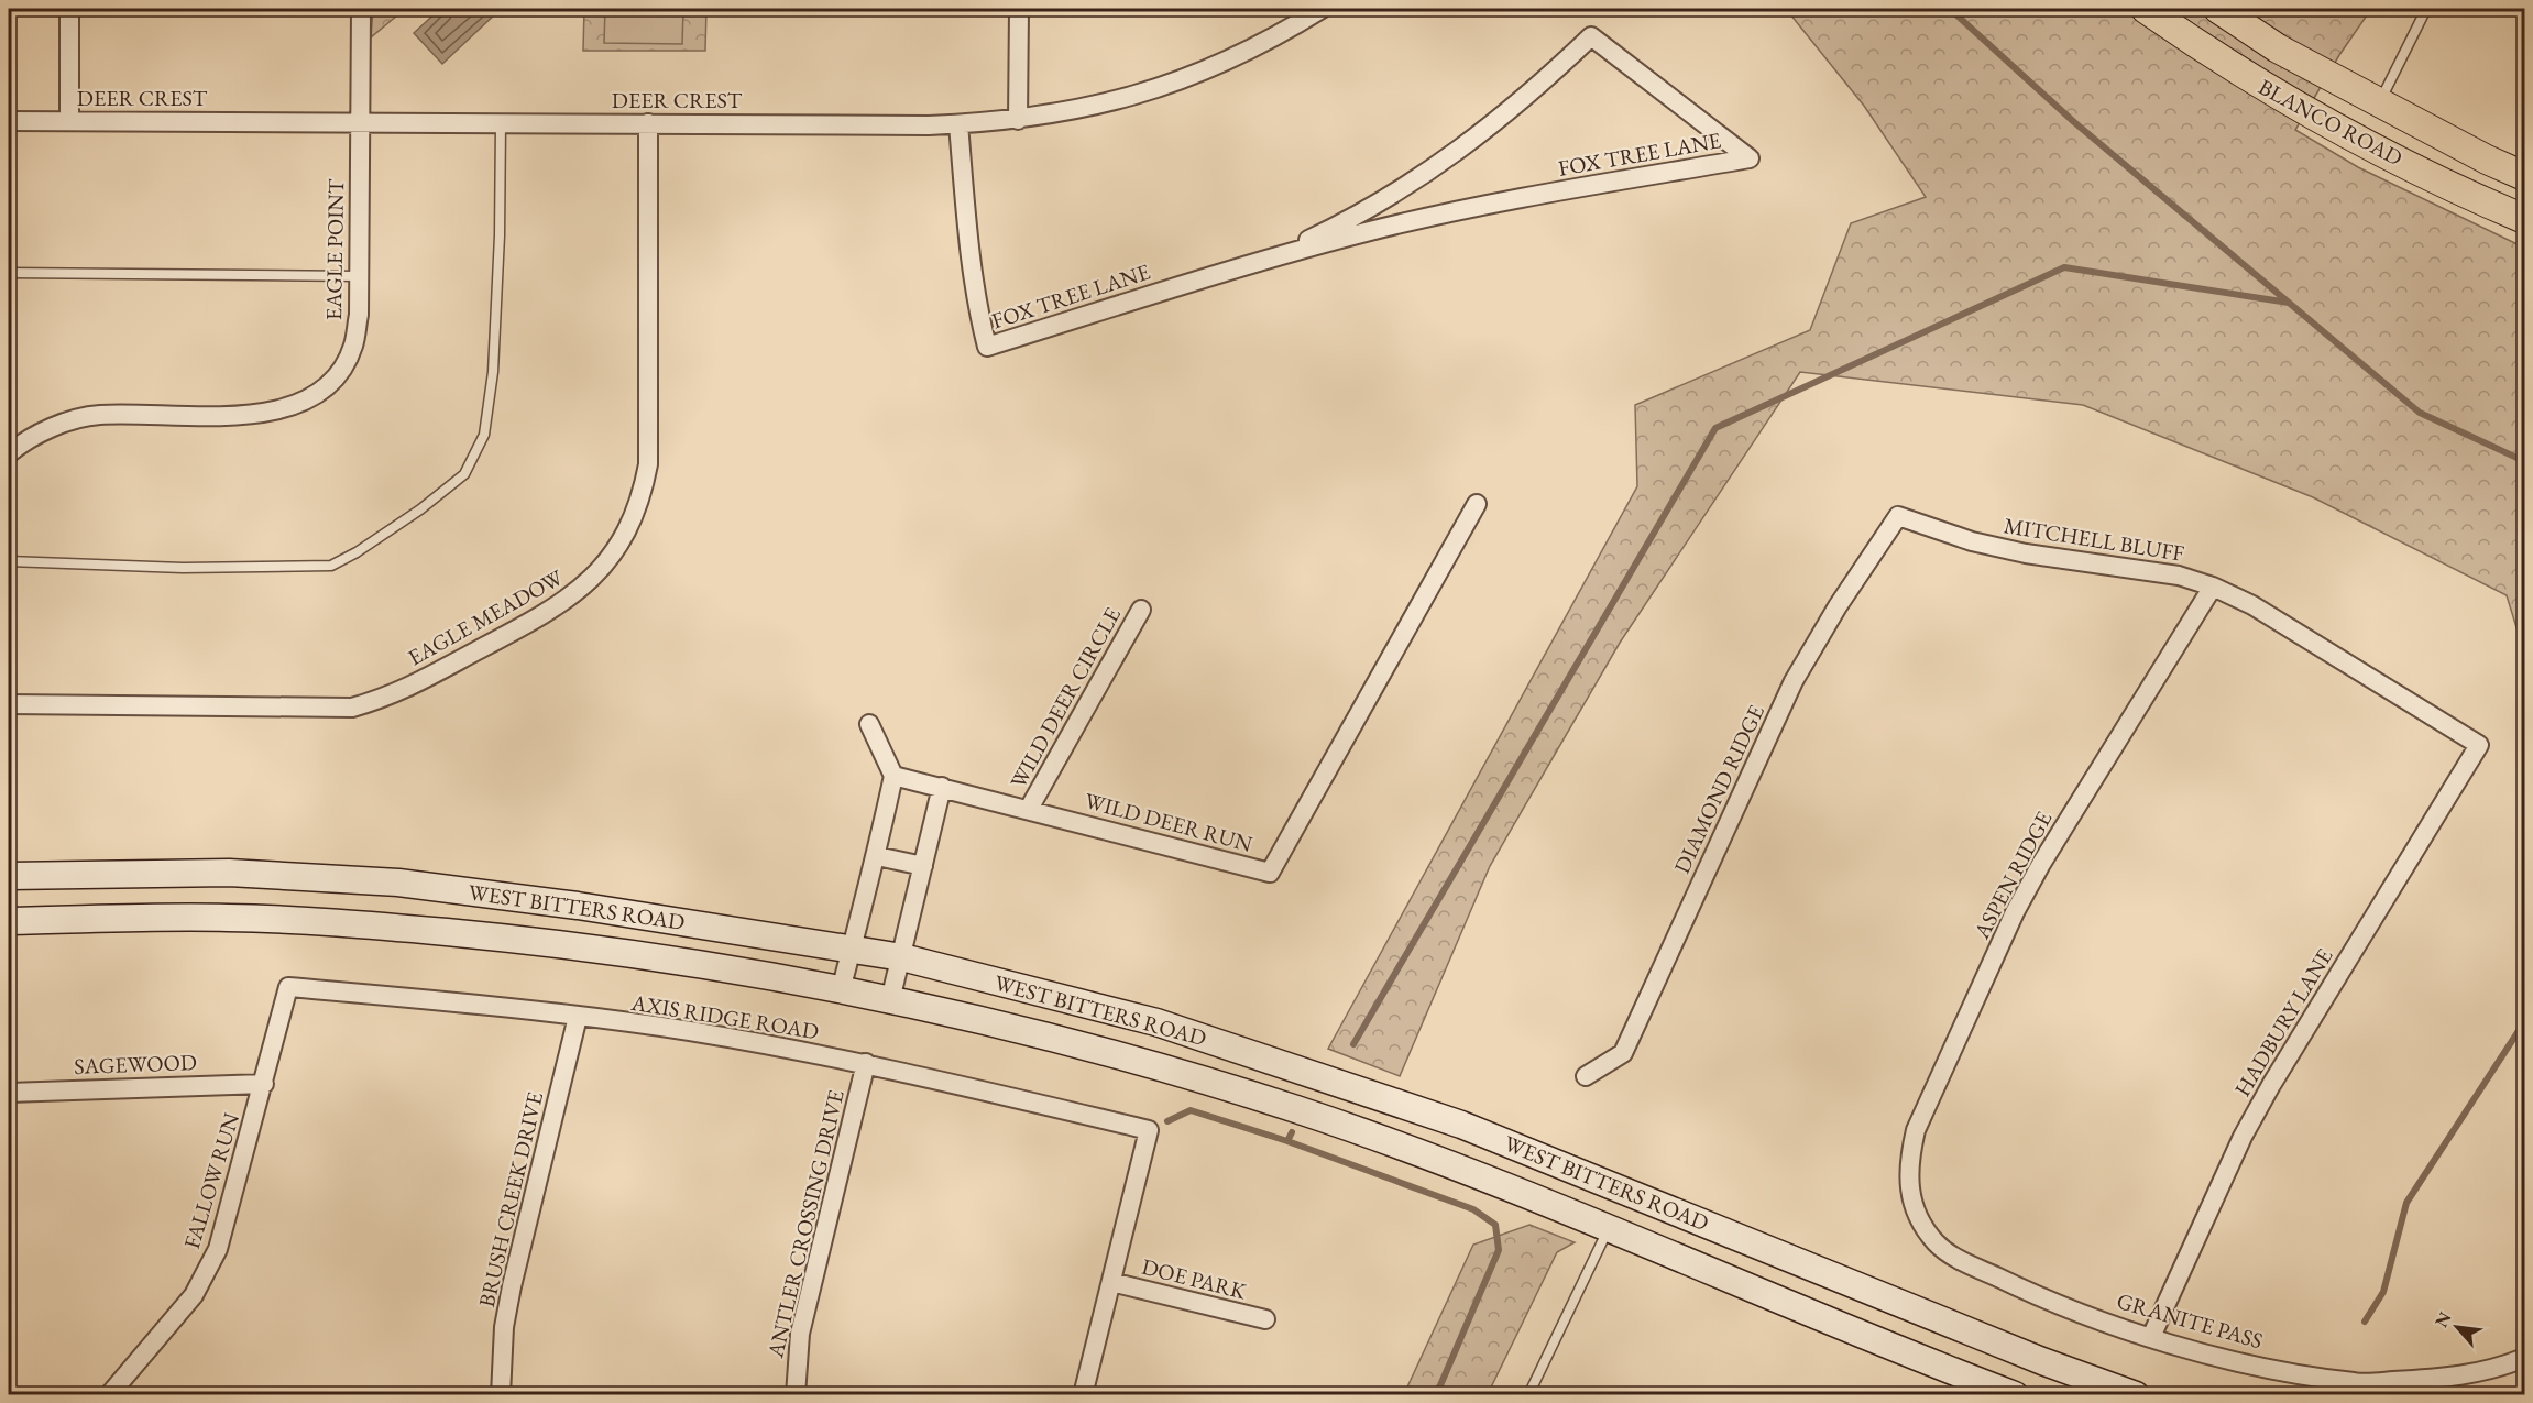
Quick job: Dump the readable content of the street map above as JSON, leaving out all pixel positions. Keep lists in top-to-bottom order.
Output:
{
  "streets": {
    "main road": ["BLANCO ROAD", "WEST BITTERS ROAD"],
    "street": [
      "DEER CREST",
      "FOX TREE LANE",
      "EAGLE POINT",
      "MITCHELL BLUFF",
      "EAGLE MEADOW",
      "WILD DEER CIRCLE",
      "DIAMOND RIDGE",
      "WILD DEER RUN",
      "ASPEN RIDGE",
      "AXIS RIDGE ROAD",
      "HADBURY LANE",
      "SAGEWOOD",
      "FALLOW RUN",
      "BRUSH CREEK DRIVE",
      "ANTLER CROSSING DRIVE",
      "DOE PARK",
      "GRANITE PASS"
    ]
  },
  "crossings": [
    ["DEER CREST", "FOX TREE LANE"],
    ["DEER CREST", "EAGLE POINT"],
    ["DEER CREST", "EAGLE MEADOW"],
    ["MITCHELL BLUFF", "DIAMOND RIDGE"],
    ["MITCHELL BLUFF", "ASPEN RIDGE"],
    ["MITCHELL BLUFF", "HADBURY LANE"],
    ["WILD DEER CIRCLE", "WILD DEER RUN"],
    ["ASPEN RIDGE", "GRANITE PASS"],
    ["AXIS RIDGE ROAD", "FALLOW RUN"],
    ["AXIS RIDGE ROAD", "BRUSH CREEK DRIVE"],
    ["AXIS RIDGE ROAD", "ANTLER CROSSING DRIVE"],
    ["AXIS RIDGE ROAD", "DOE PARK"],
    ["HADBURY LANE", "GRANITE PASS"],
    ["SAGEWOOD", "FALLOW RUN"]
  ],
  "north": "top left"
}
